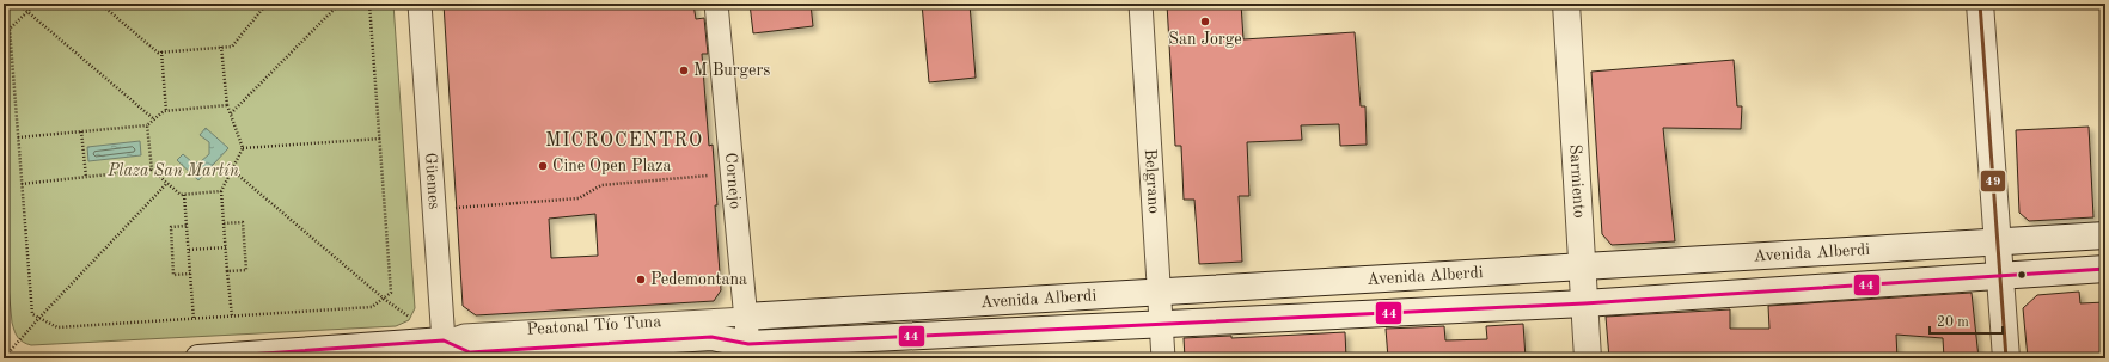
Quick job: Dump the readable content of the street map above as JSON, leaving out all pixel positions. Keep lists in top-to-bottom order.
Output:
{
  "streets": {
    "main road": ["Sarmiento", "Avenida Alberdi"],
    "street": [
      "Güemes",
      "Cornejo",
      "Belgrano",
      "Peatonal Tío Tuna"
    ]
  },
  "crossings": [
    ["Güemes", "Avenida Alberdi"],
    ["Güemes", "Peatonal Tío Tuna"],
    ["Cornejo", "Avenida Alberdi"],
    ["Cornejo", "Peatonal Tío Tuna"],
    ["Belgrano", "Avenida Alberdi"],
    ["Sarmiento", "Avenida Alberdi"],
    ["Avenida Alberdi", "Peatonal Tío Tuna"]
  ],
  "districts": ["MICROCENTRO"],
  "parks": ["Plaza San Martín"],
  "places": [
    "San Jorge",
    "M Burgers",
    "Cine Open Plaza",
    "Pedemontana"
  ],
  "lines": ["transit line 49", "transit line 44"],
  "scale_bar": "20 m"
}
